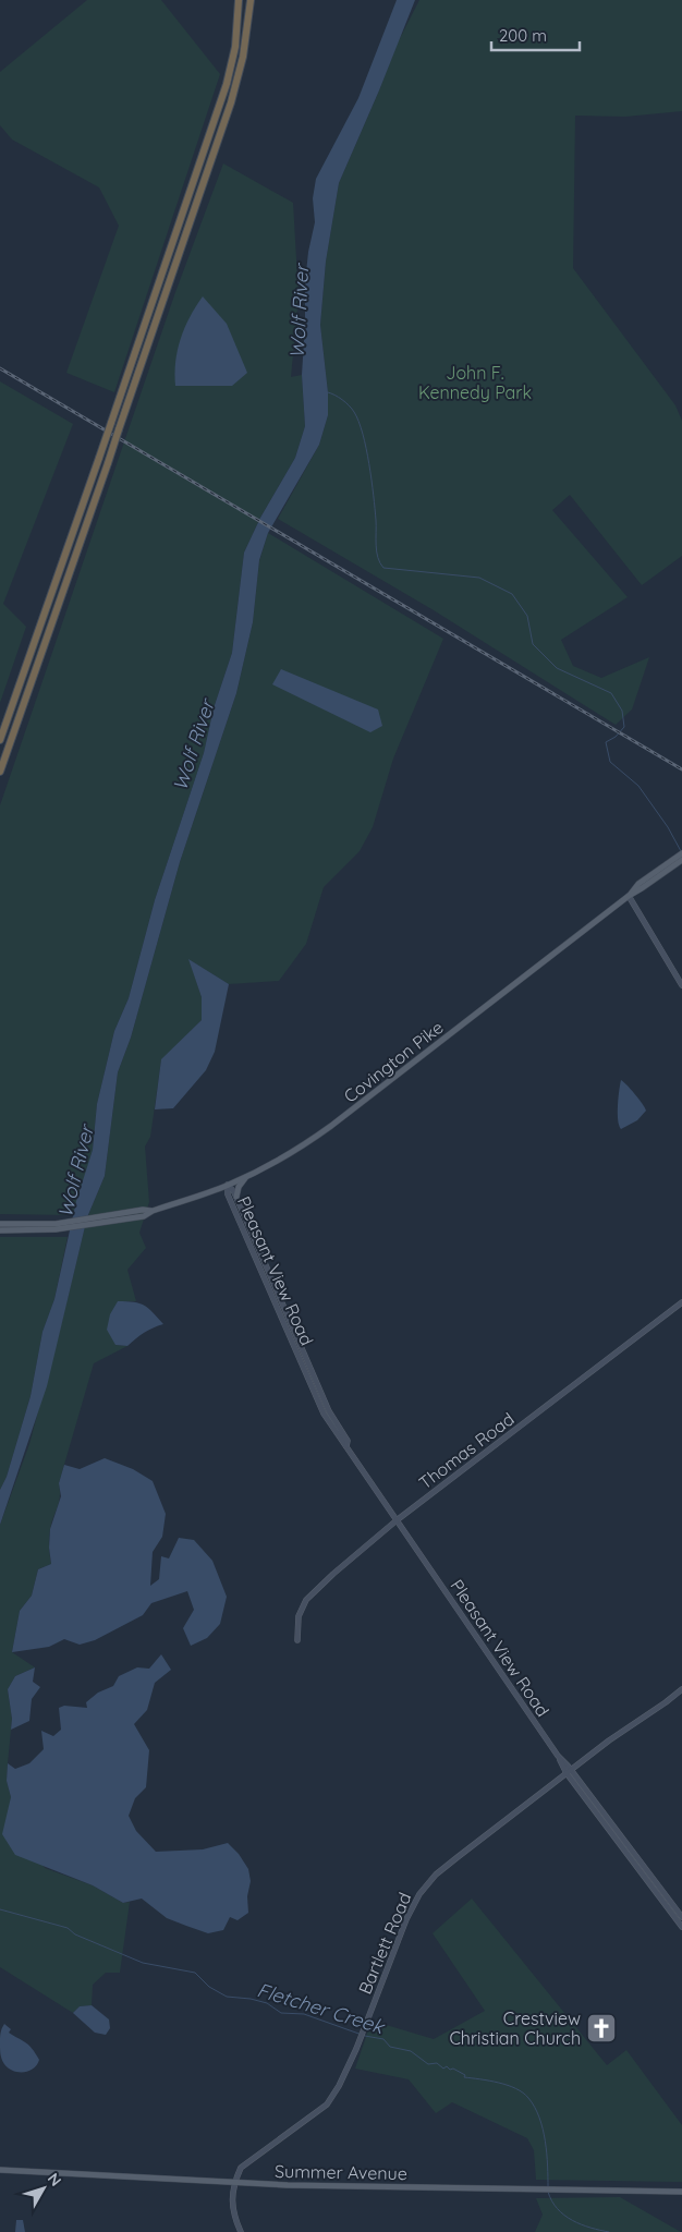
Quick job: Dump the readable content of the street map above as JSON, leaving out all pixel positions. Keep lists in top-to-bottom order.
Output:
{
  "streets": {
    "main road": [
      "Covington Pike",
      "Pleasant View Road",
      "Thomas Road",
      "Bartlett Road",
      "Summer Avenue"
    ]
  },
  "crossings": [
    ["Covington Pike", "Pleasant View Road"],
    ["Pleasant View Road", "Thomas Road"],
    ["Pleasant View Road", "Bartlett Road"],
    ["Bartlett Road", "Summer Avenue"]
  ],
  "water": ["Wolf River", "Fletcher Creek"],
  "parks": ["John F. Kennedy Park"],
  "places": {
    "church": ["Crestview Christian Church"]
  },
  "scale_bar": "200 m",
  "north": "top right"
}
